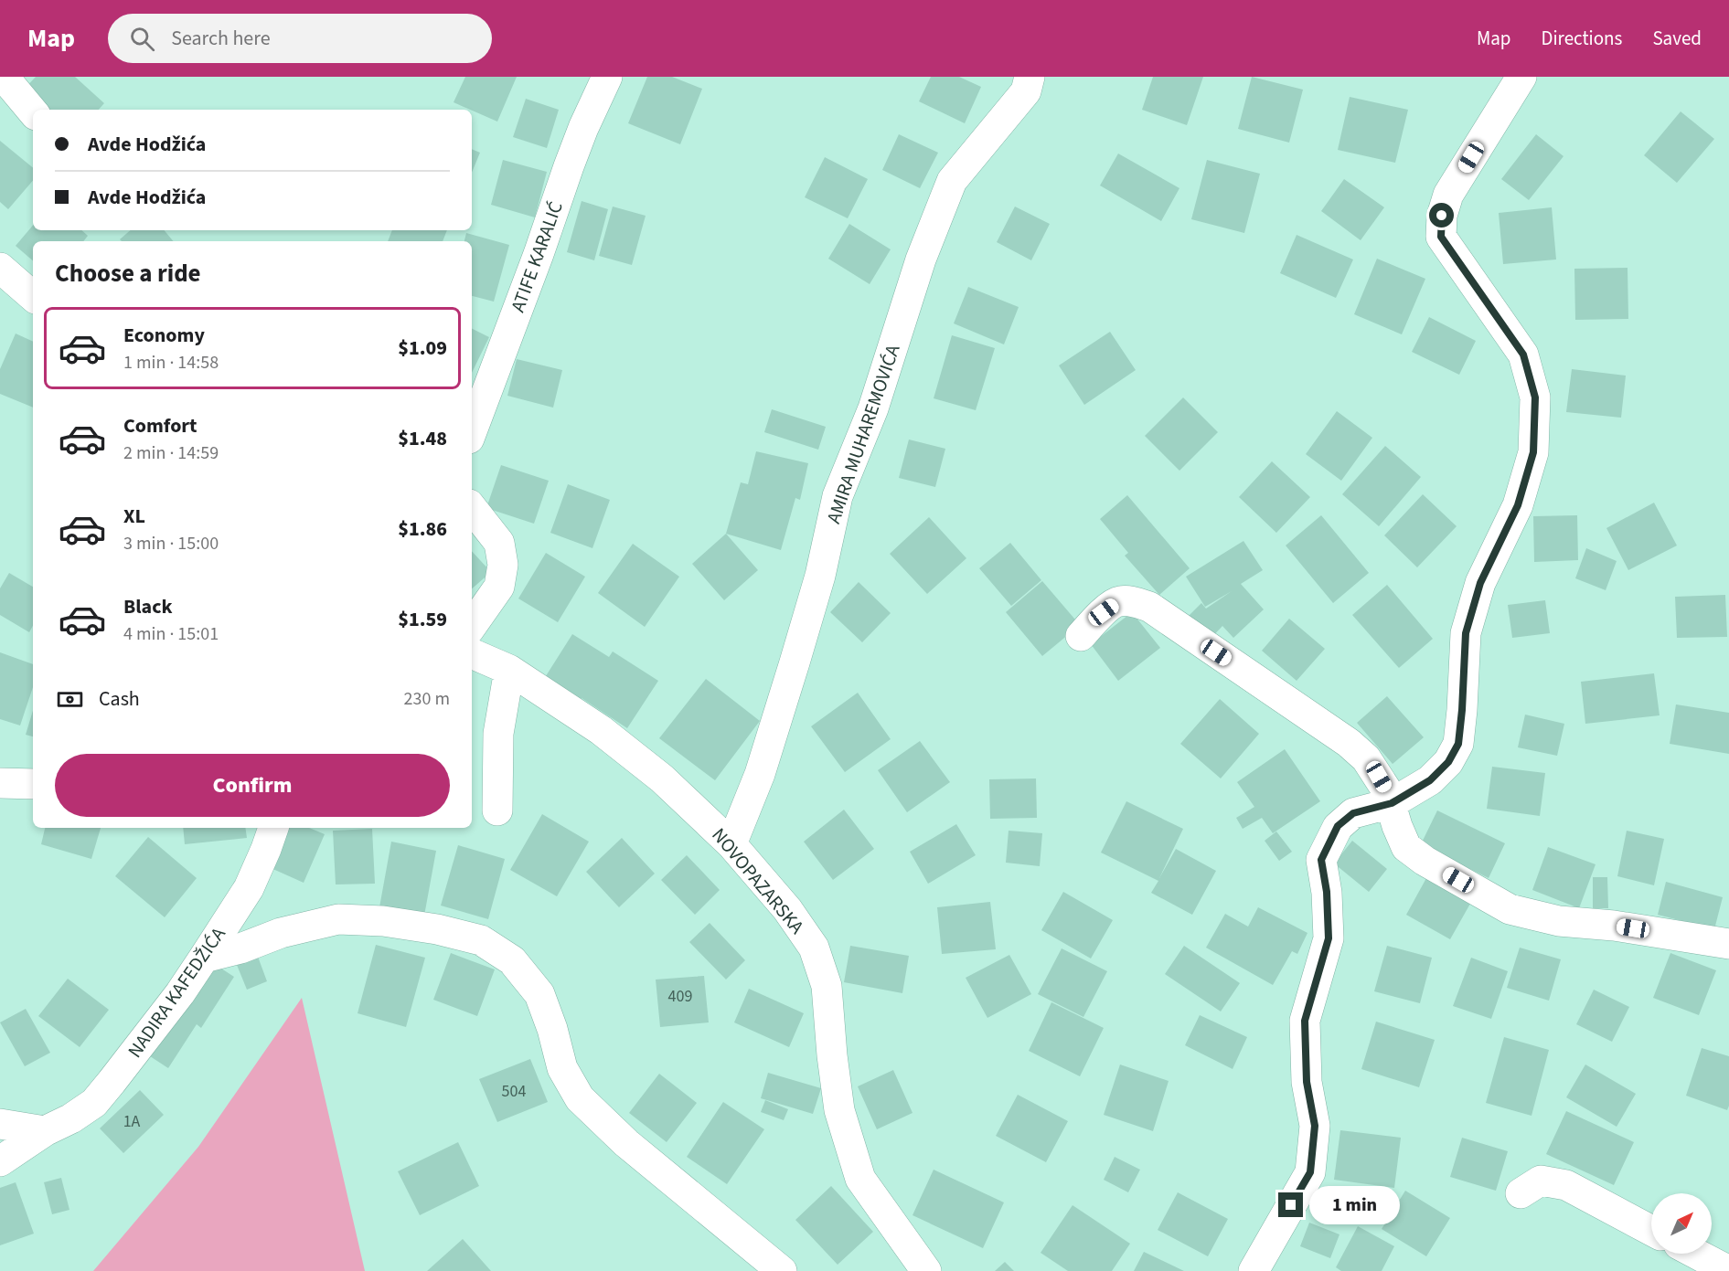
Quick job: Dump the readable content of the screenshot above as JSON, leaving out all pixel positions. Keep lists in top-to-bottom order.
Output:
{
  "streets": {
    "street": [
      "ATIFE KARALIĆ",
      "AMIRA MUHAREMOVIĆA",
      "NOVOPAZARSKA",
      "NADIRA KAFEDŽIĆA"
    ]
  },
  "crossings": [
    ["AMIRA MUHAREMOVIĆA", "NOVOPAZARSKA"]
  ],
  "house_numbers": ["409", "504", "1A"],
  "north": "top right",
  "page": {
    "header": "Map",
    "search": "Search here",
    "nav": ["Map", "Directions", "Saved"],
    "banner": ["Avde Hodžića", "Avde Hodžića"],
    "heading": "Choose a ride",
    "list": [
      {
        "name": "Economy",
        "note": "1 min · 14:58",
        "value": "$1.09"
      },
      {
        "name": "Comfort",
        "note": "2 min · 14:59",
        "value": "$1.48"
      },
      {
        "name": "XL",
        "note": "3 min · 15:00",
        "value": "$1.86"
      },
      {
        "name": "Black",
        "note": "4 min · 15:01",
        "value": "$1.59"
      }
    ],
    "pay": ["Cash", "230 m"],
    "buttons": "Confirm",
    "bubble": "1 min"
  }
}
